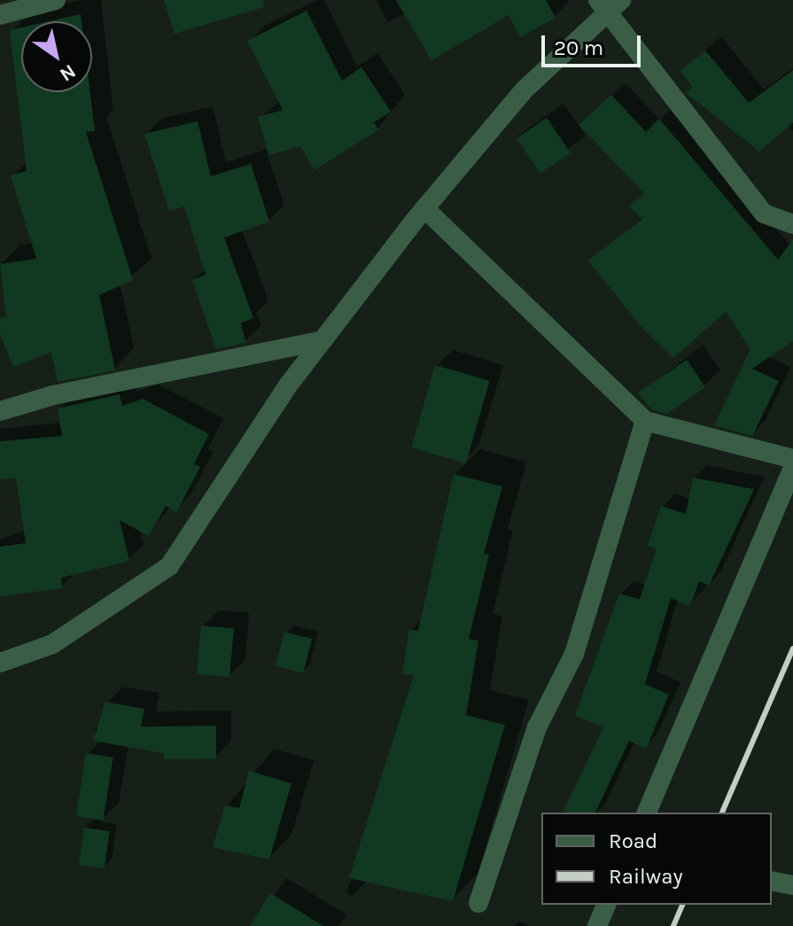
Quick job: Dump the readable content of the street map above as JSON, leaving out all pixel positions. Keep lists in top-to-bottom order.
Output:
{
  "legend": ["Road", "Railway"],
  "scale_bar": "20 m",
  "north": "bottom right"
}
